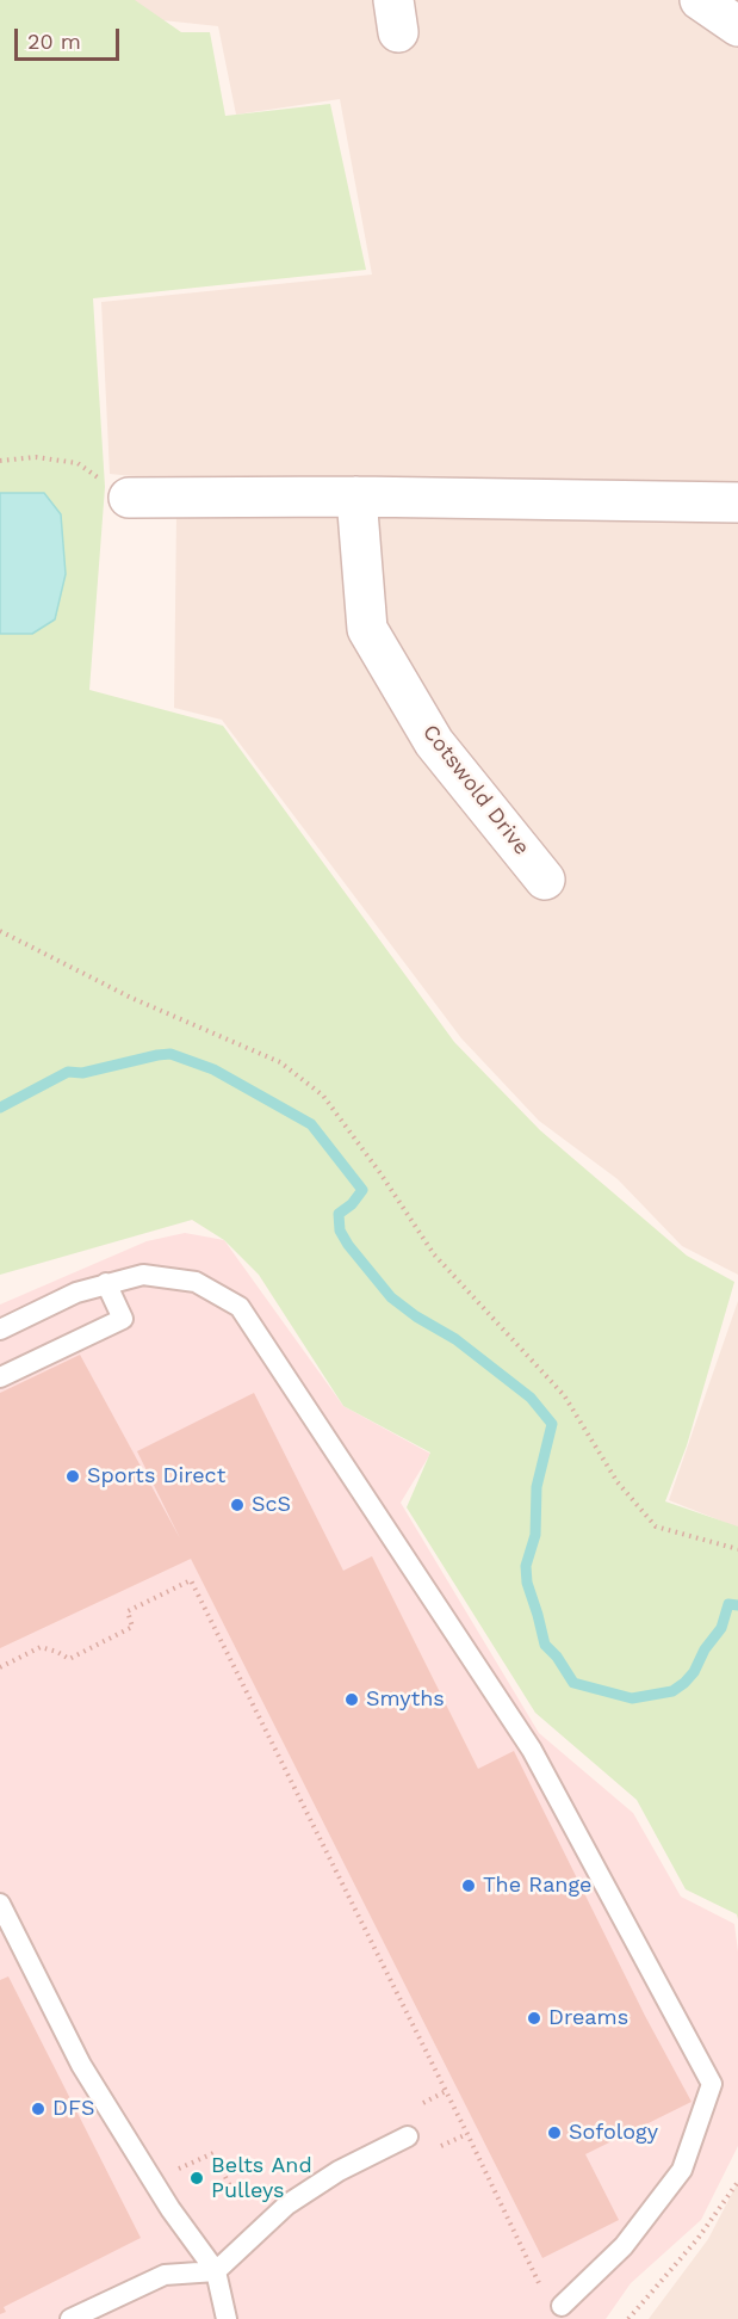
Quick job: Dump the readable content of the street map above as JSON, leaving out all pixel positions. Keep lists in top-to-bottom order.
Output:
{
  "streets": {
    "street": ["Cotswold Drive"]
  },
  "places": [
    "Sports Direct",
    "ScS",
    "Smyths",
    "The Range",
    "Dreams",
    "DFS",
    "Sofology",
    "Belts And Pulleys"
  ],
  "scale_bar": "20 m"
}
